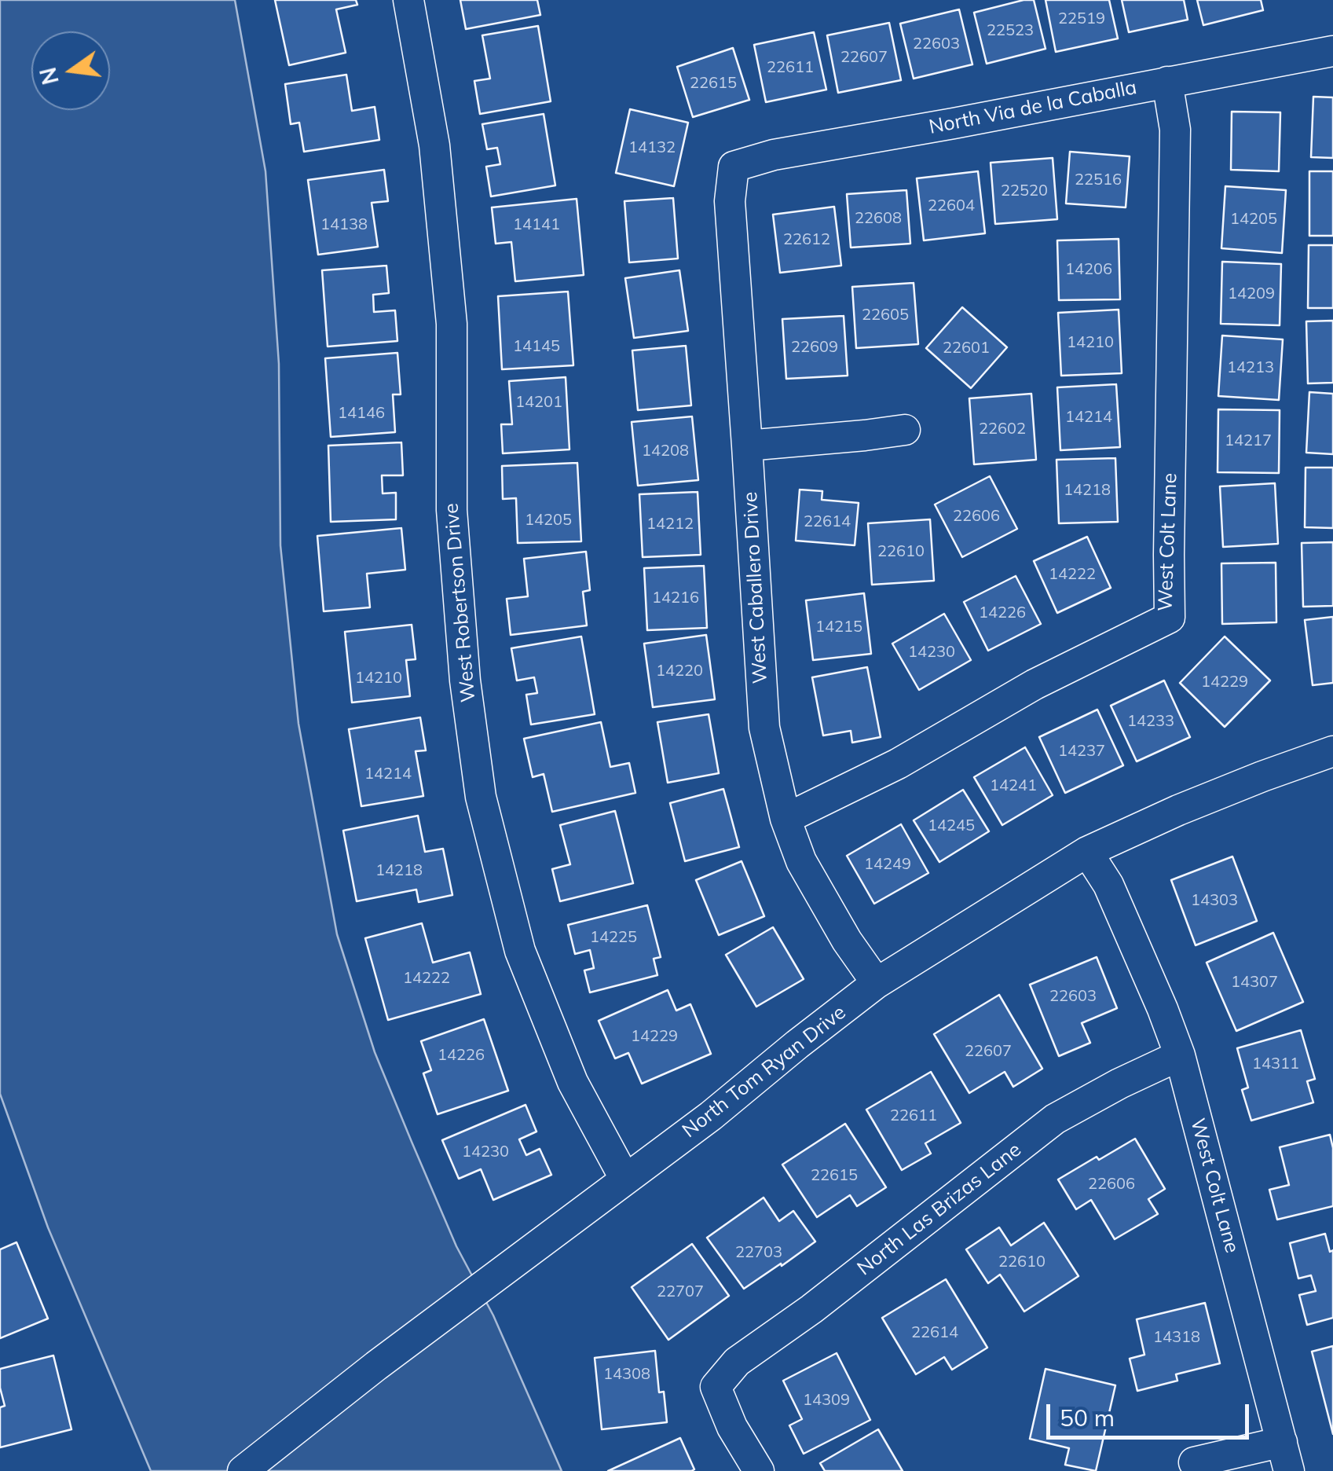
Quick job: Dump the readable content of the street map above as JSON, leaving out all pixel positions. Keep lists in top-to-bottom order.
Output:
{
  "streets": {
    "street": [
      "North Via de la Caballa",
      "West Colt Lane",
      "West Caballero Drive",
      "West Robertson Drive",
      "North Tom Ryan Drive",
      "North Las Brizas Lane"
    ]
  },
  "crossings": [
    ["North Via de la Caballa", "West Colt Lane"],
    ["North Via de la Caballa", "West Caballero Drive"],
    ["West Colt Lane", "West Caballero Drive"],
    ["West Colt Lane", "North Tom Ryan Drive"],
    ["West Colt Lane", "North Las Brizas Lane"],
    ["West Caballero Drive", "North Tom Ryan Drive"],
    ["West Robertson Drive", "North Tom Ryan Drive"]
  ],
  "house_numbers": [
    "22519",
    "22523",
    "22603",
    "22607",
    "22611",
    "22615",
    "14132",
    "22516",
    "22520",
    "22604",
    "22608",
    "14205",
    "14138",
    "14141",
    "22612",
    "14206",
    "14209",
    "22605",
    "14210",
    "14145",
    "22609",
    "22601",
    "14213",
    "14201",
    "14146",
    "14214",
    "22602",
    "14217",
    "14208",
    "14218",
    "22606",
    "14205",
    "22614",
    "14212",
    "22610",
    "14222",
    "14216",
    "14226",
    "14215",
    "14230",
    "14220",
    "14210",
    "14229",
    "14233",
    "14237",
    "14214",
    "14241",
    "14245",
    "14249",
    "14218",
    "14303",
    "14225",
    "14222",
    "14307",
    "22603",
    "14229",
    "22607",
    "14226",
    "14311",
    "22611",
    "14230",
    "22615",
    "22606",
    "22703",
    "22610",
    "22707",
    "22614",
    "14318",
    "14308",
    "14309"
  ],
  "scale_bar": "50 m",
  "north": "left"
}
